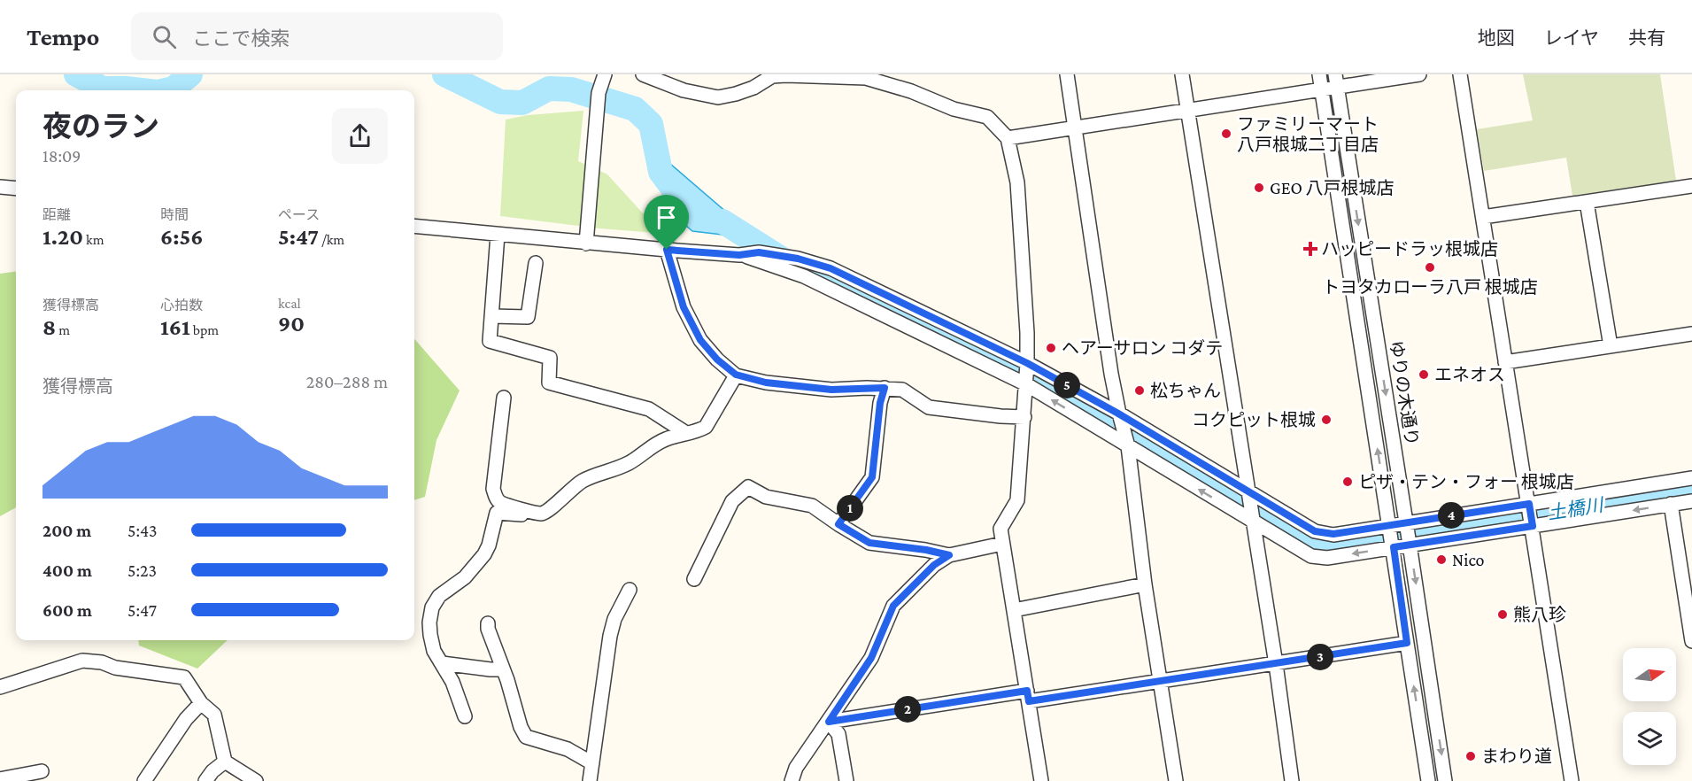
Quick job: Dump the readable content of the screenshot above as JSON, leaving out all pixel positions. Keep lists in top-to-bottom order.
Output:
{
  "streets": {
    "street": ["ゆりの木通り"]
  },
  "water": ["土橋川"],
  "places": {
    "other": [
      "ファミリーマート 八戸根城二丁目店",
      "GEO 八戸根城店",
      "トヨタカローラ八戸 根城店",
      "ヘアーサロン コダテ",
      "エネオス",
      "松ちゃん",
      "コクピット根城",
      "ピザ・テン・フォー 根城店",
      "Nico",
      "熊八珍",
      "まわり道"
    ],
    "health": ["ハッピードラッ根城店"]
  },
  "north": "right",
  "page": {
    "header": "Tempo",
    "search": "ここで検索",
    "nav": ["地図", "レイヤ", "共有"],
    "heading": ["夜のラン", "18:09"],
    "stats": [
      ["距離", "1.20 km"],
      ["時間", "6:56"],
      ["ペース", "5:47 /km"],
      ["獲得標高", "8 m"],
      ["心拍数", "161 bpm"],
      ["kcal", "90"]
    ],
    "chart": ["獲得標高", "280–288 m"],
    "pins": [
      "5",
      "1",
      "4",
      "3",
      "2"
    ],
    "list": [
      {
        "name": "200 m",
        "note": "5:43"
      },
      {
        "name": "400 m",
        "note": "5:23"
      },
      {
        "name": "600 m",
        "note": "5:47"
      }
    ]
  }
}
